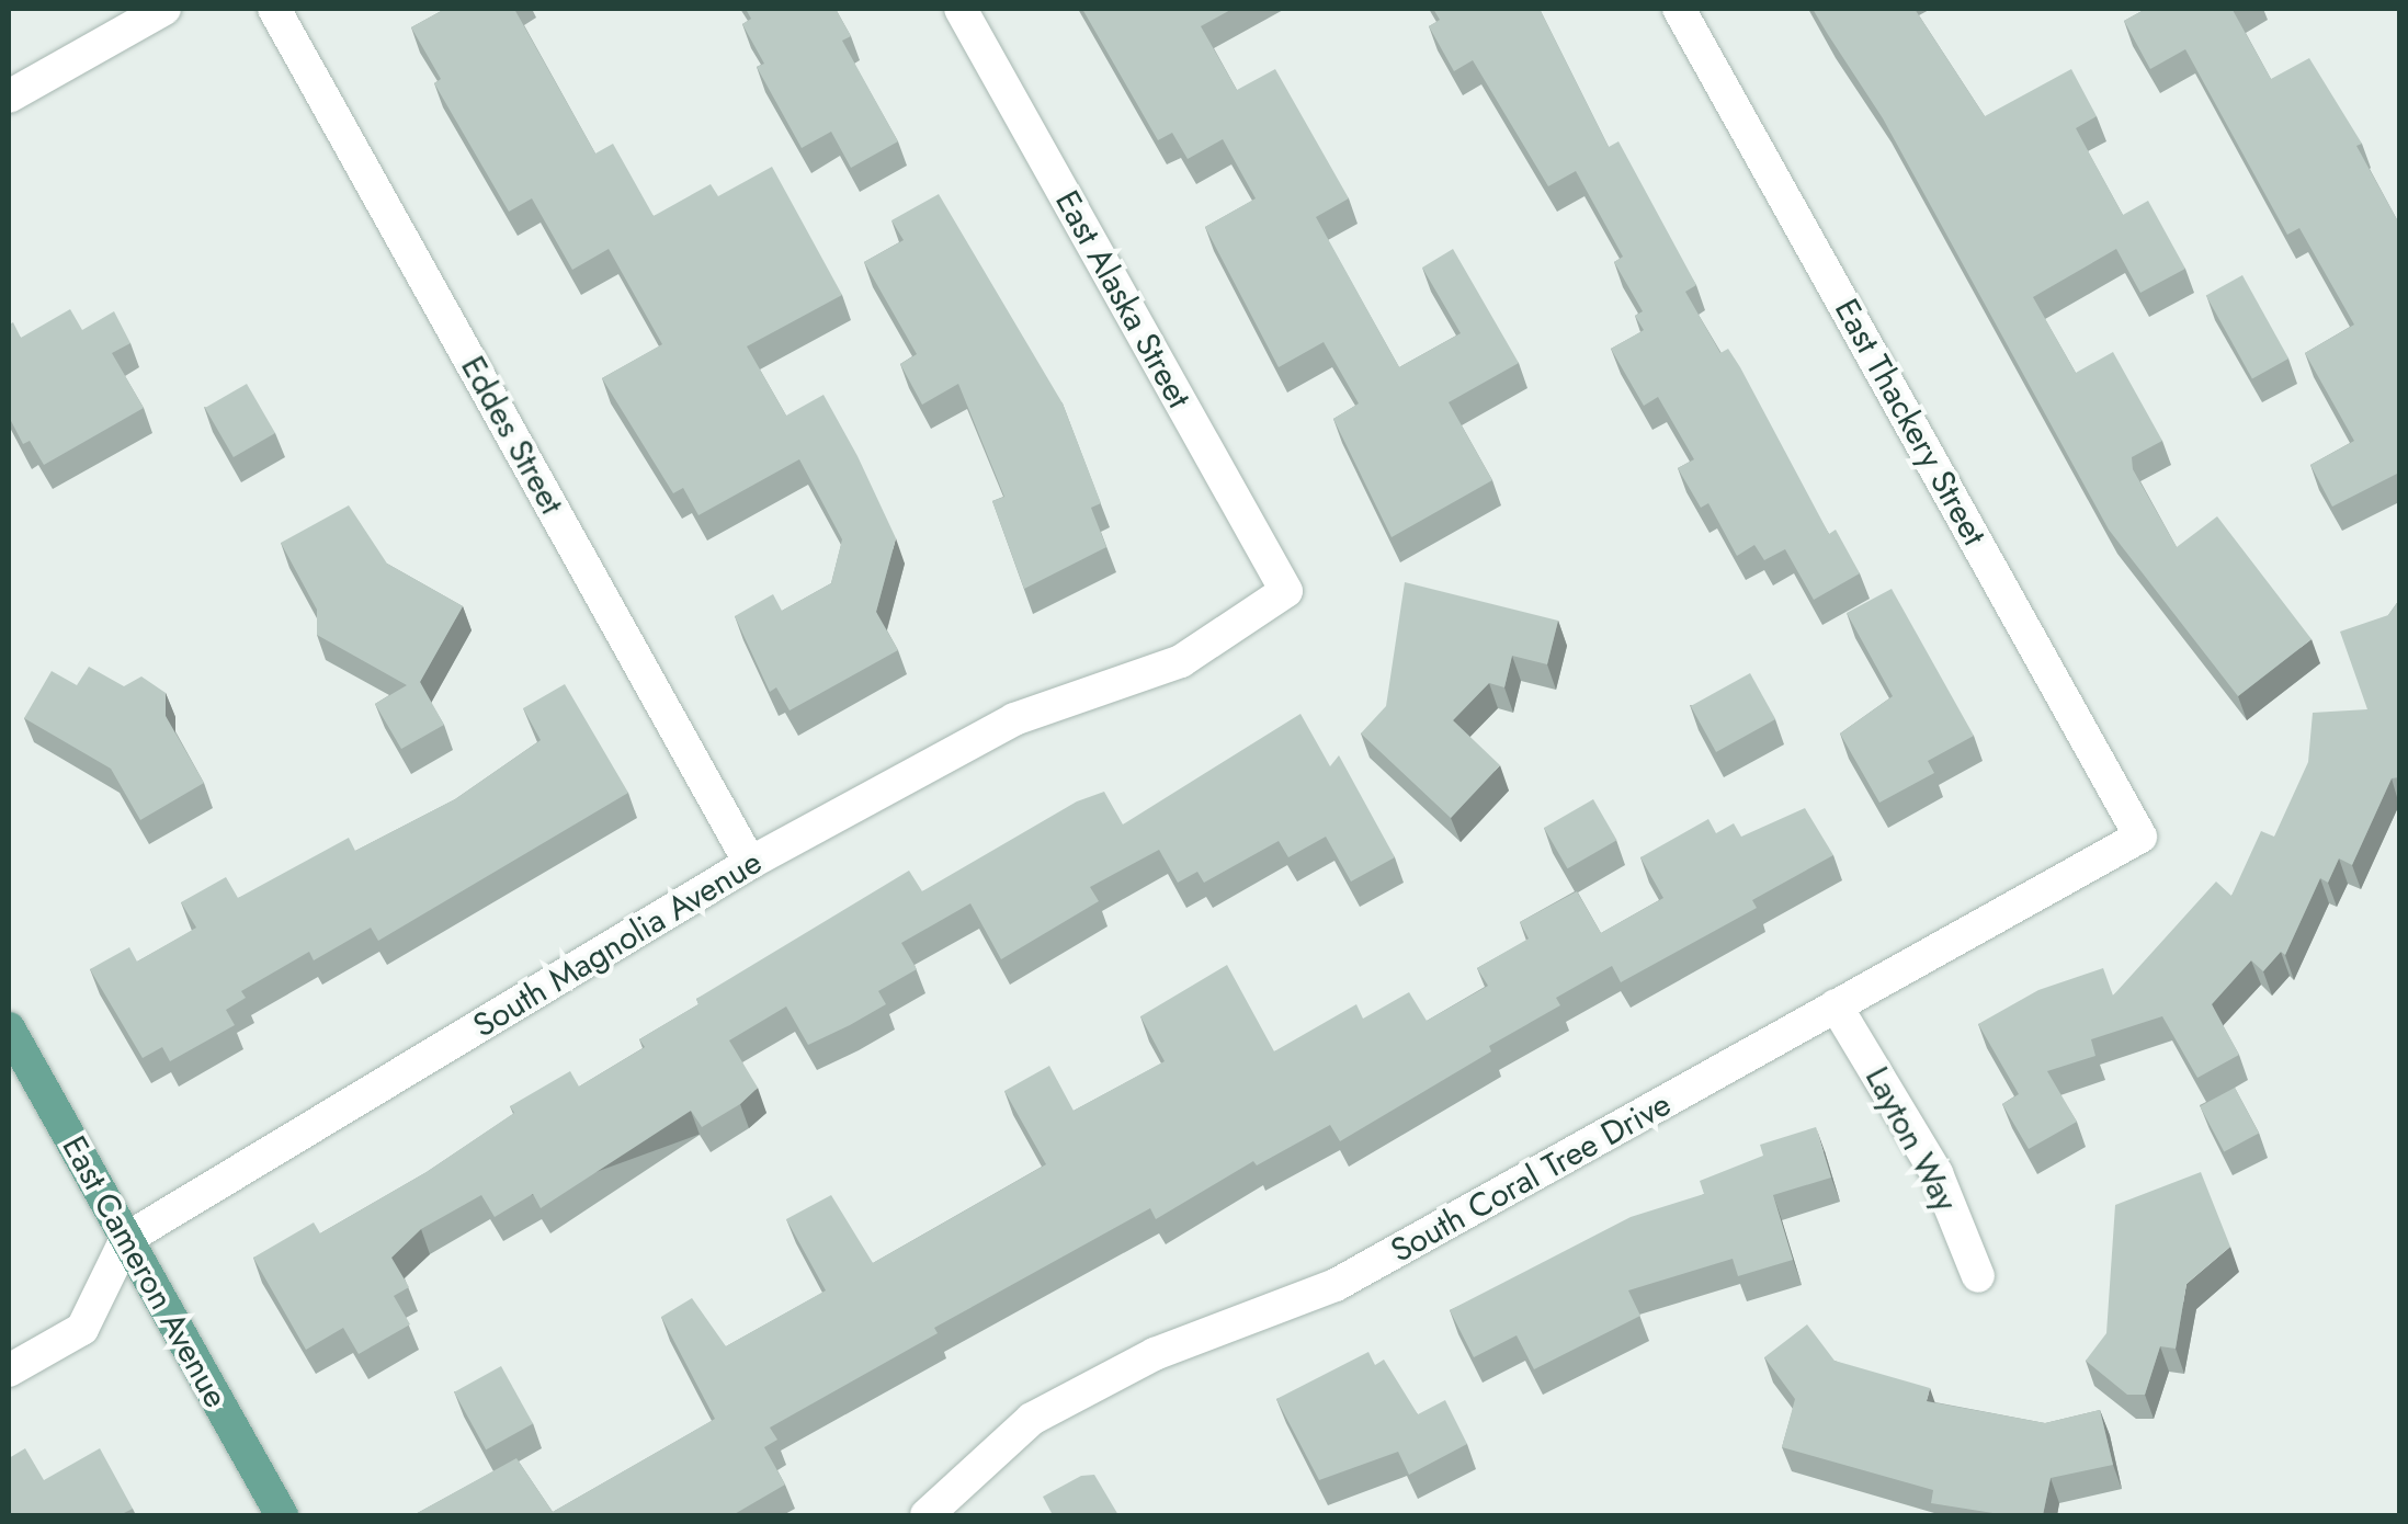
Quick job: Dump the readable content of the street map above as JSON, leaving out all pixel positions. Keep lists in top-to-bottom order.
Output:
{
  "streets": {
    "main road": ["East Cameron Avenue"],
    "street": [
      "East Alaska Street",
      "East Thackery Street",
      "Eddes Street",
      "South Magnolia Avenue",
      "Layton Way",
      "South Coral Tree Drive"
    ]
  },
  "crossings": [
    ["East Alaska Street", "South Magnolia Avenue"],
    ["East Thackery Street", "South Coral Tree Drive"],
    ["Eddes Street", "South Magnolia Avenue"],
    ["South Magnolia Avenue", "East Cameron Avenue"],
    ["Layton Way", "South Coral Tree Drive"]
  ]
}
